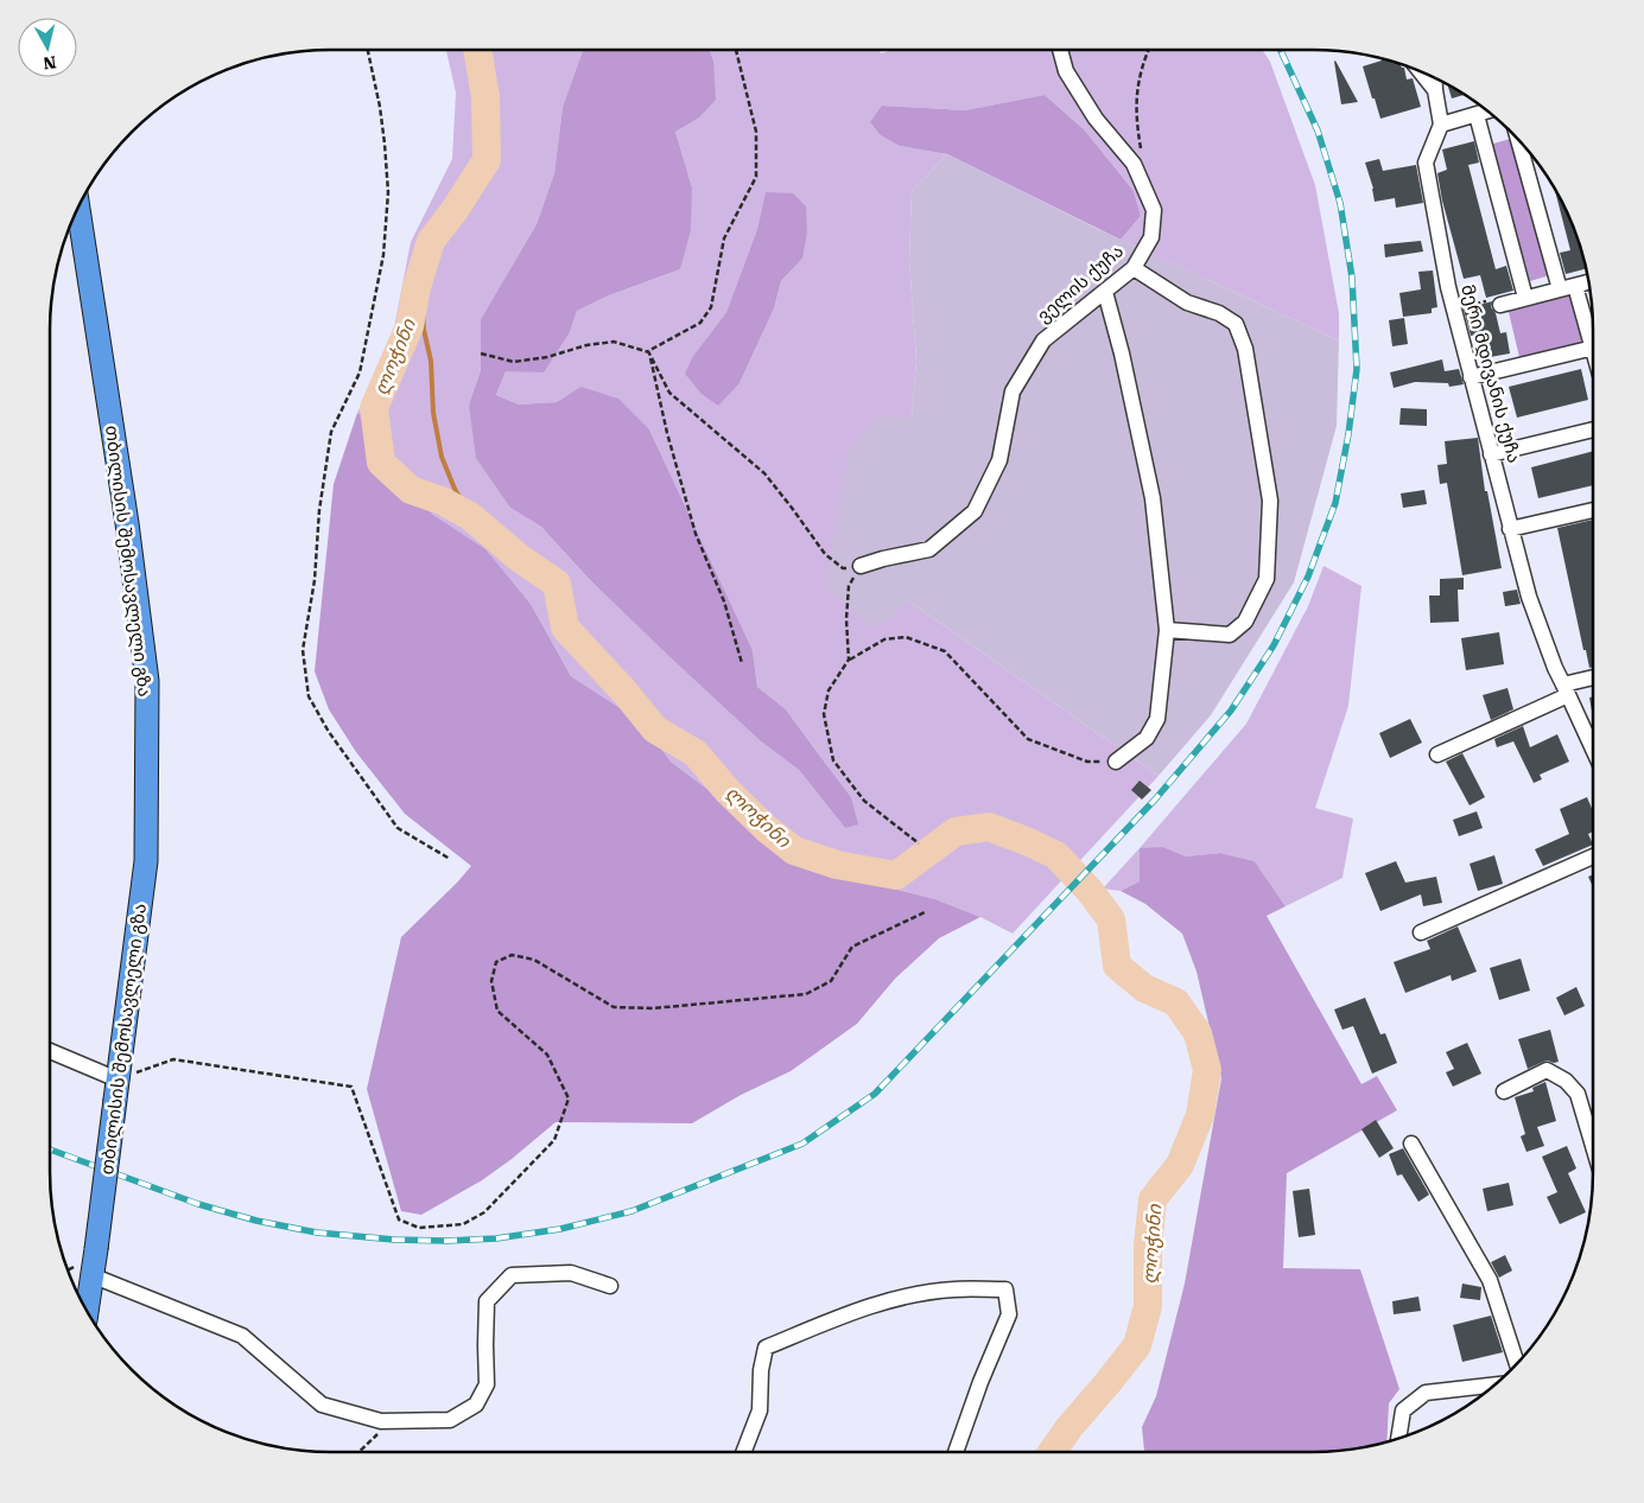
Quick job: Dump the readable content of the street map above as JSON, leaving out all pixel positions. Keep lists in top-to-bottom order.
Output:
{
  "streets": {
    "highway": ["თბილისის შემოსავლელი გზა"],
    "street": ["ველის ქუჩა", "მერი მდივანის ქუჩა"]
  },
  "water": ["ლოჭინი"],
  "north": "bottom"
}
